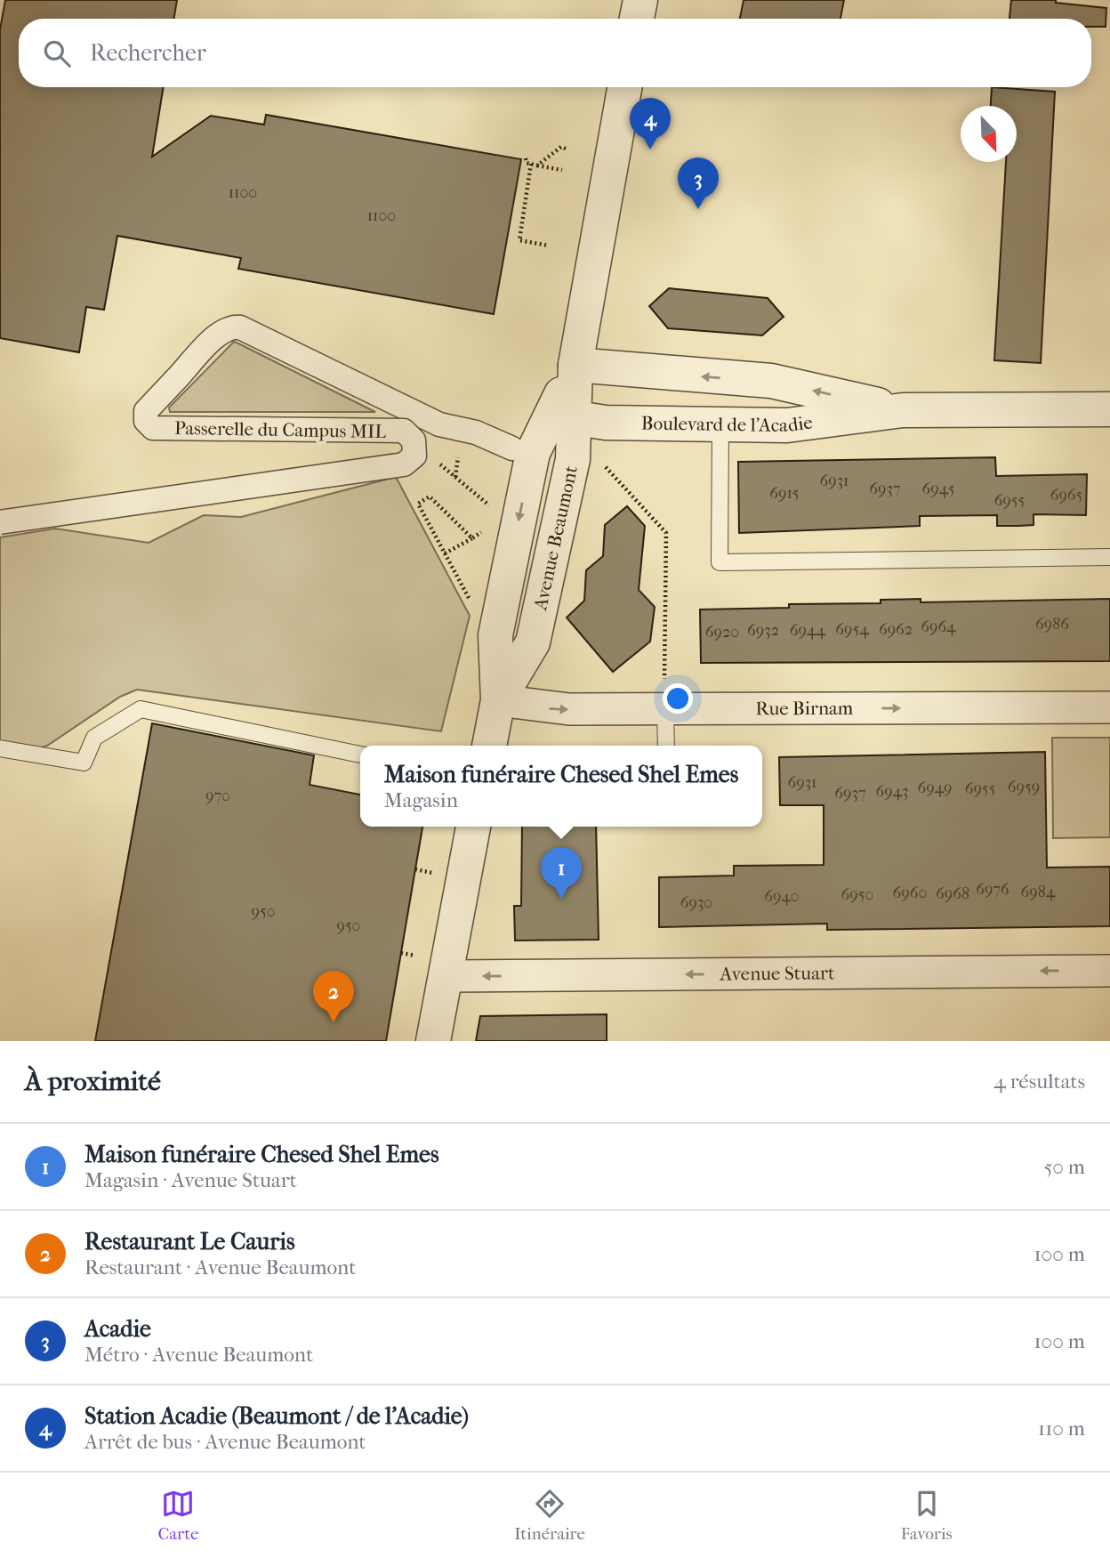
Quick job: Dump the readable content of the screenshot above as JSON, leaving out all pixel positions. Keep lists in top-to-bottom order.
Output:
{
  "streets": {
    "street": [
      "Boulevard de l'Acadie",
      "Passerelle du Campus MIL",
      "Avenue Beaumont",
      "Rue Birnam",
      "Avenue Stuart"
    ]
  },
  "crossings": [
    ["Boulevard de l'Acadie", "Avenue Beaumont"],
    ["Avenue Beaumont", "Rue Birnam"]
  ],
  "one_way": ["Rue Birnam", "Avenue Stuart"],
  "house_numbers": [
    "1100",
    "1100",
    "6931",
    "6937",
    "6945",
    "6915",
    "6965",
    "6955",
    "6986",
    "6964",
    "6954",
    "6962",
    "6932",
    "6944",
    "6920",
    "6931",
    "6959",
    "6949",
    "6955",
    "6943",
    "6937",
    "970",
    "6976",
    "6984",
    "6960",
    "6968",
    "6950",
    "6940",
    "6930",
    "950",
    "950"
  ],
  "north": "bottom right",
  "page": {
    "search": "Rechercher",
    "pins": [
      "4",
      "3",
      "1",
      "2"
    ],
    "popup": ["Maison funéraire Chesed Shel Emes", "Magasin"],
    "heading": ["À proximité", "4 résultats"],
    "list": [
      {
        "mark": "1",
        "name": "Maison funéraire Chesed Shel Emes",
        "note": "Magasin · Avenue Stuart",
        "value": "50 m"
      },
      {
        "mark": "2",
        "name": "Restaurant Le Cauris",
        "note": "Restaurant · Avenue Beaumont",
        "value": "100 m"
      },
      {
        "mark": "3",
        "name": "Acadie",
        "note": "Métro · Avenue Beaumont",
        "value": "100 m"
      },
      {
        "mark": "4",
        "name": "Station Acadie (Beaumont / de l'Acadie)",
        "note": "Arrêt de bus · Avenue Beaumont",
        "value": "110 m"
      }
    ],
    "nav": ["Carte", "Itinéraire", "Favoris"]
  }
}
